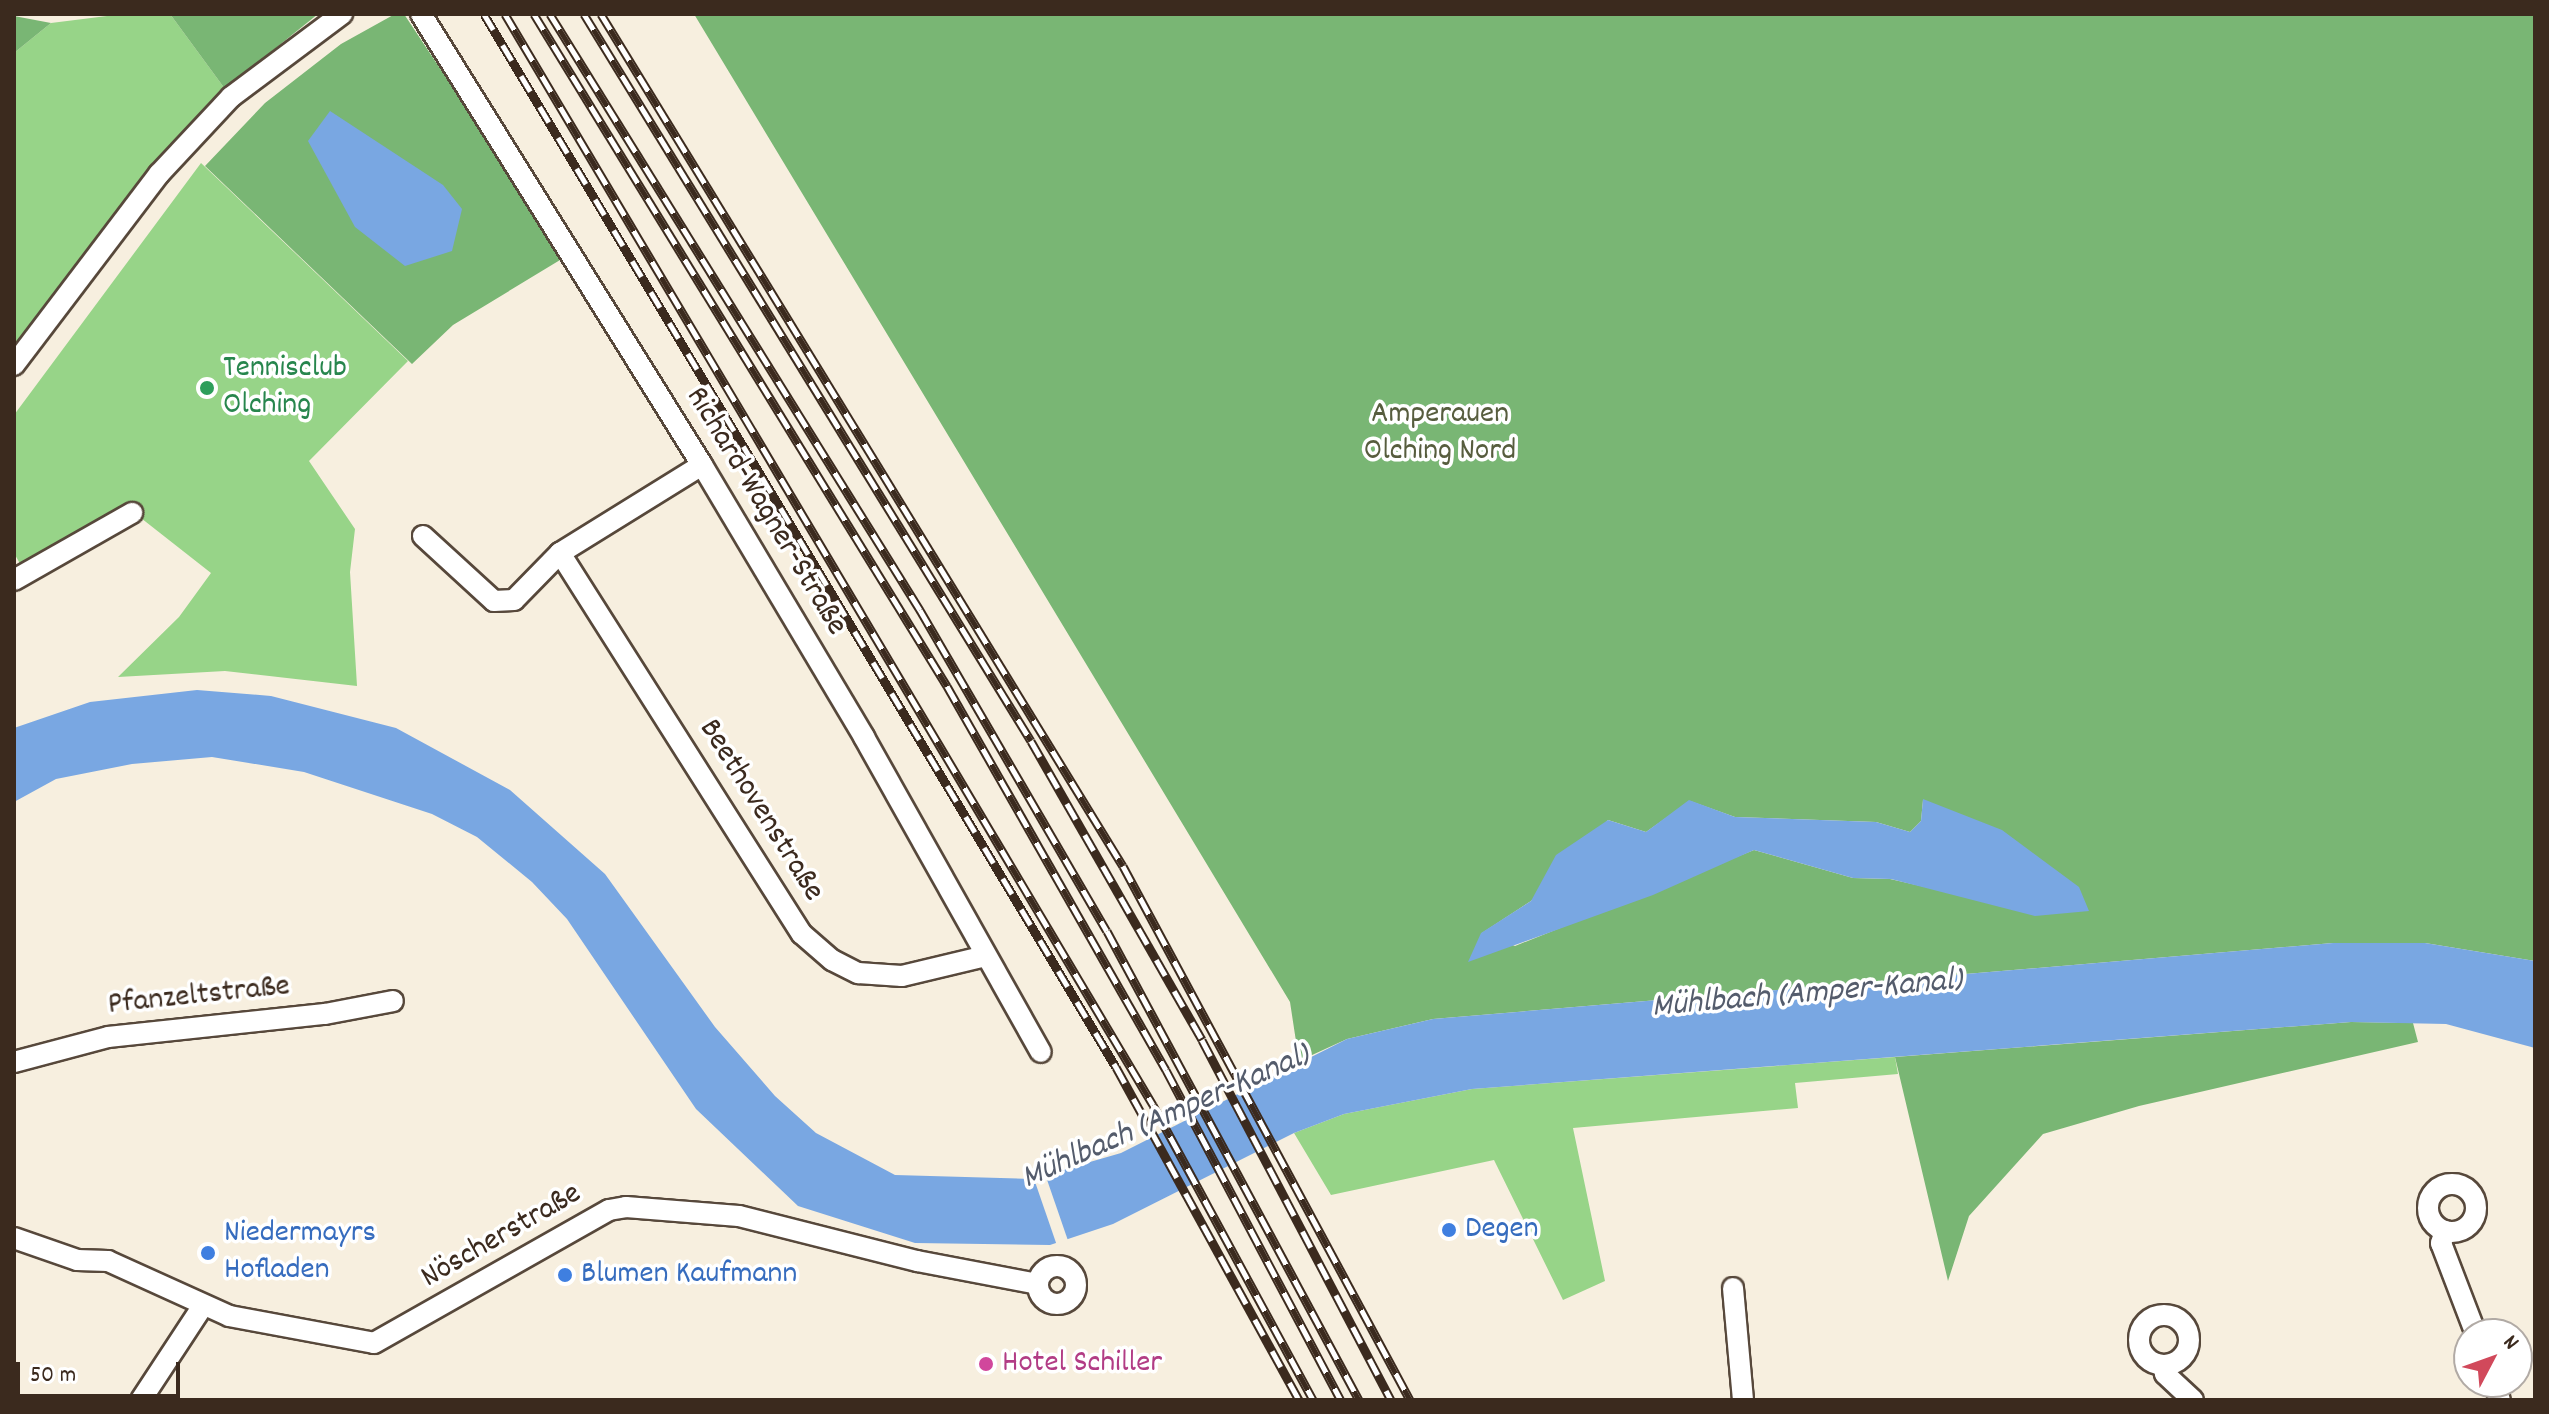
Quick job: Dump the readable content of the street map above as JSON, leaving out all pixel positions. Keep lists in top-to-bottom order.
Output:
{
  "streets": {
    "street": [
      "Richard-Wagner-Straße",
      "Beethovenstraße",
      "Pfanzeltstraße",
      "Nöscherstraße"
    ]
  },
  "crossings": [
    ["Richard-Wagner-Straße", "Beethovenstraße"]
  ],
  "water": ["Mühlbach (Amper-Kanal)"],
  "parks": ["Amperauen Olching Nord"],
  "places": [
    "Tennisclub Olching",
    "Degen",
    "Niedermayrs Hofladen",
    "Blumen Kaufmann",
    "Hotel Schiller"
  ],
  "scale_bar": "50 m",
  "north": "top right"
}
